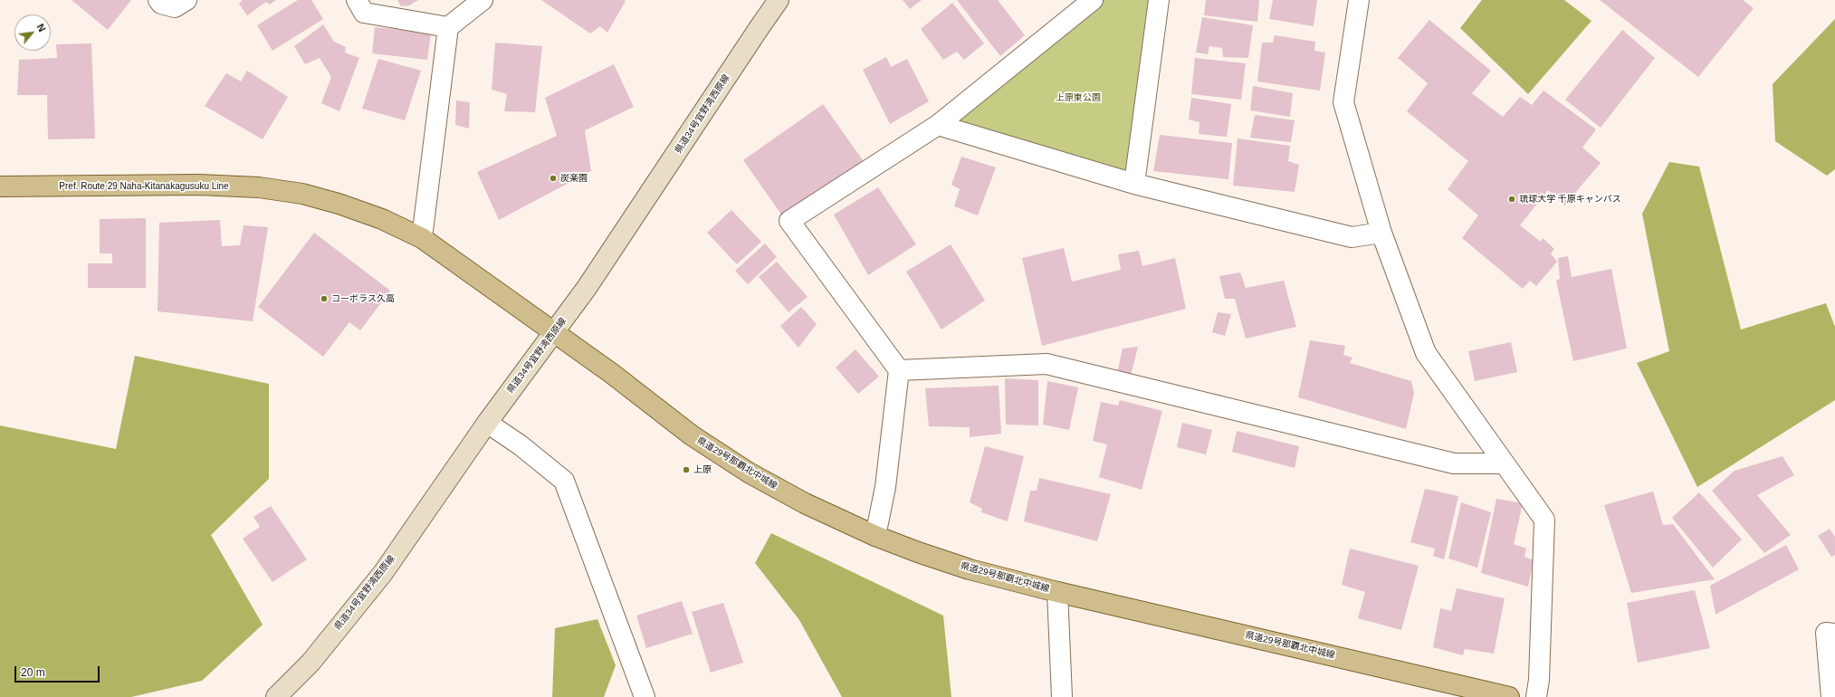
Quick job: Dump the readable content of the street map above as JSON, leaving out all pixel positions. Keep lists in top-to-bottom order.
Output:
{
  "streets": {
    "main road": ["県道34号宜野湾西原線", "Pref. Route 29 Naha-Kitanakagusuku Line", "県道29号那覇北中城線"]
  },
  "crossings": [
    ["県道34号宜野湾西原線", "Pref. Route 29 Naha-Kitanakagusuku Line"],
    ["県道34号宜野湾西原線", "県道29号那覇北中城線"],
    ["Pref. Route 29 Naha-Kitanakagusuku Line", "県道29号那覇北中城線"]
  ],
  "parks": ["上原東公園"],
  "places": [
    "炭楽園",
    "琉球大学 千原キャンパス",
    "コーポラス久高",
    "上原"
  ],
  "scale_bar": "20 m",
  "north": "top right"
}
